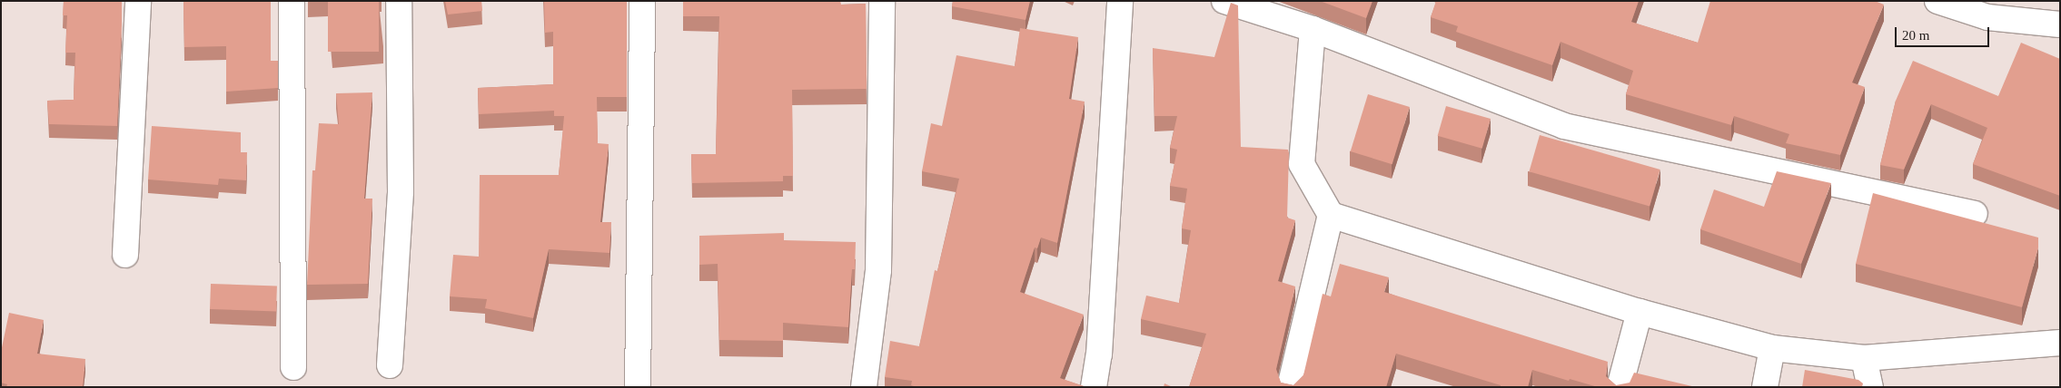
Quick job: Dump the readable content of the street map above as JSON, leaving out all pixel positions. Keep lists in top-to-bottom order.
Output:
{
  "scale_bar": "20 m"
}
